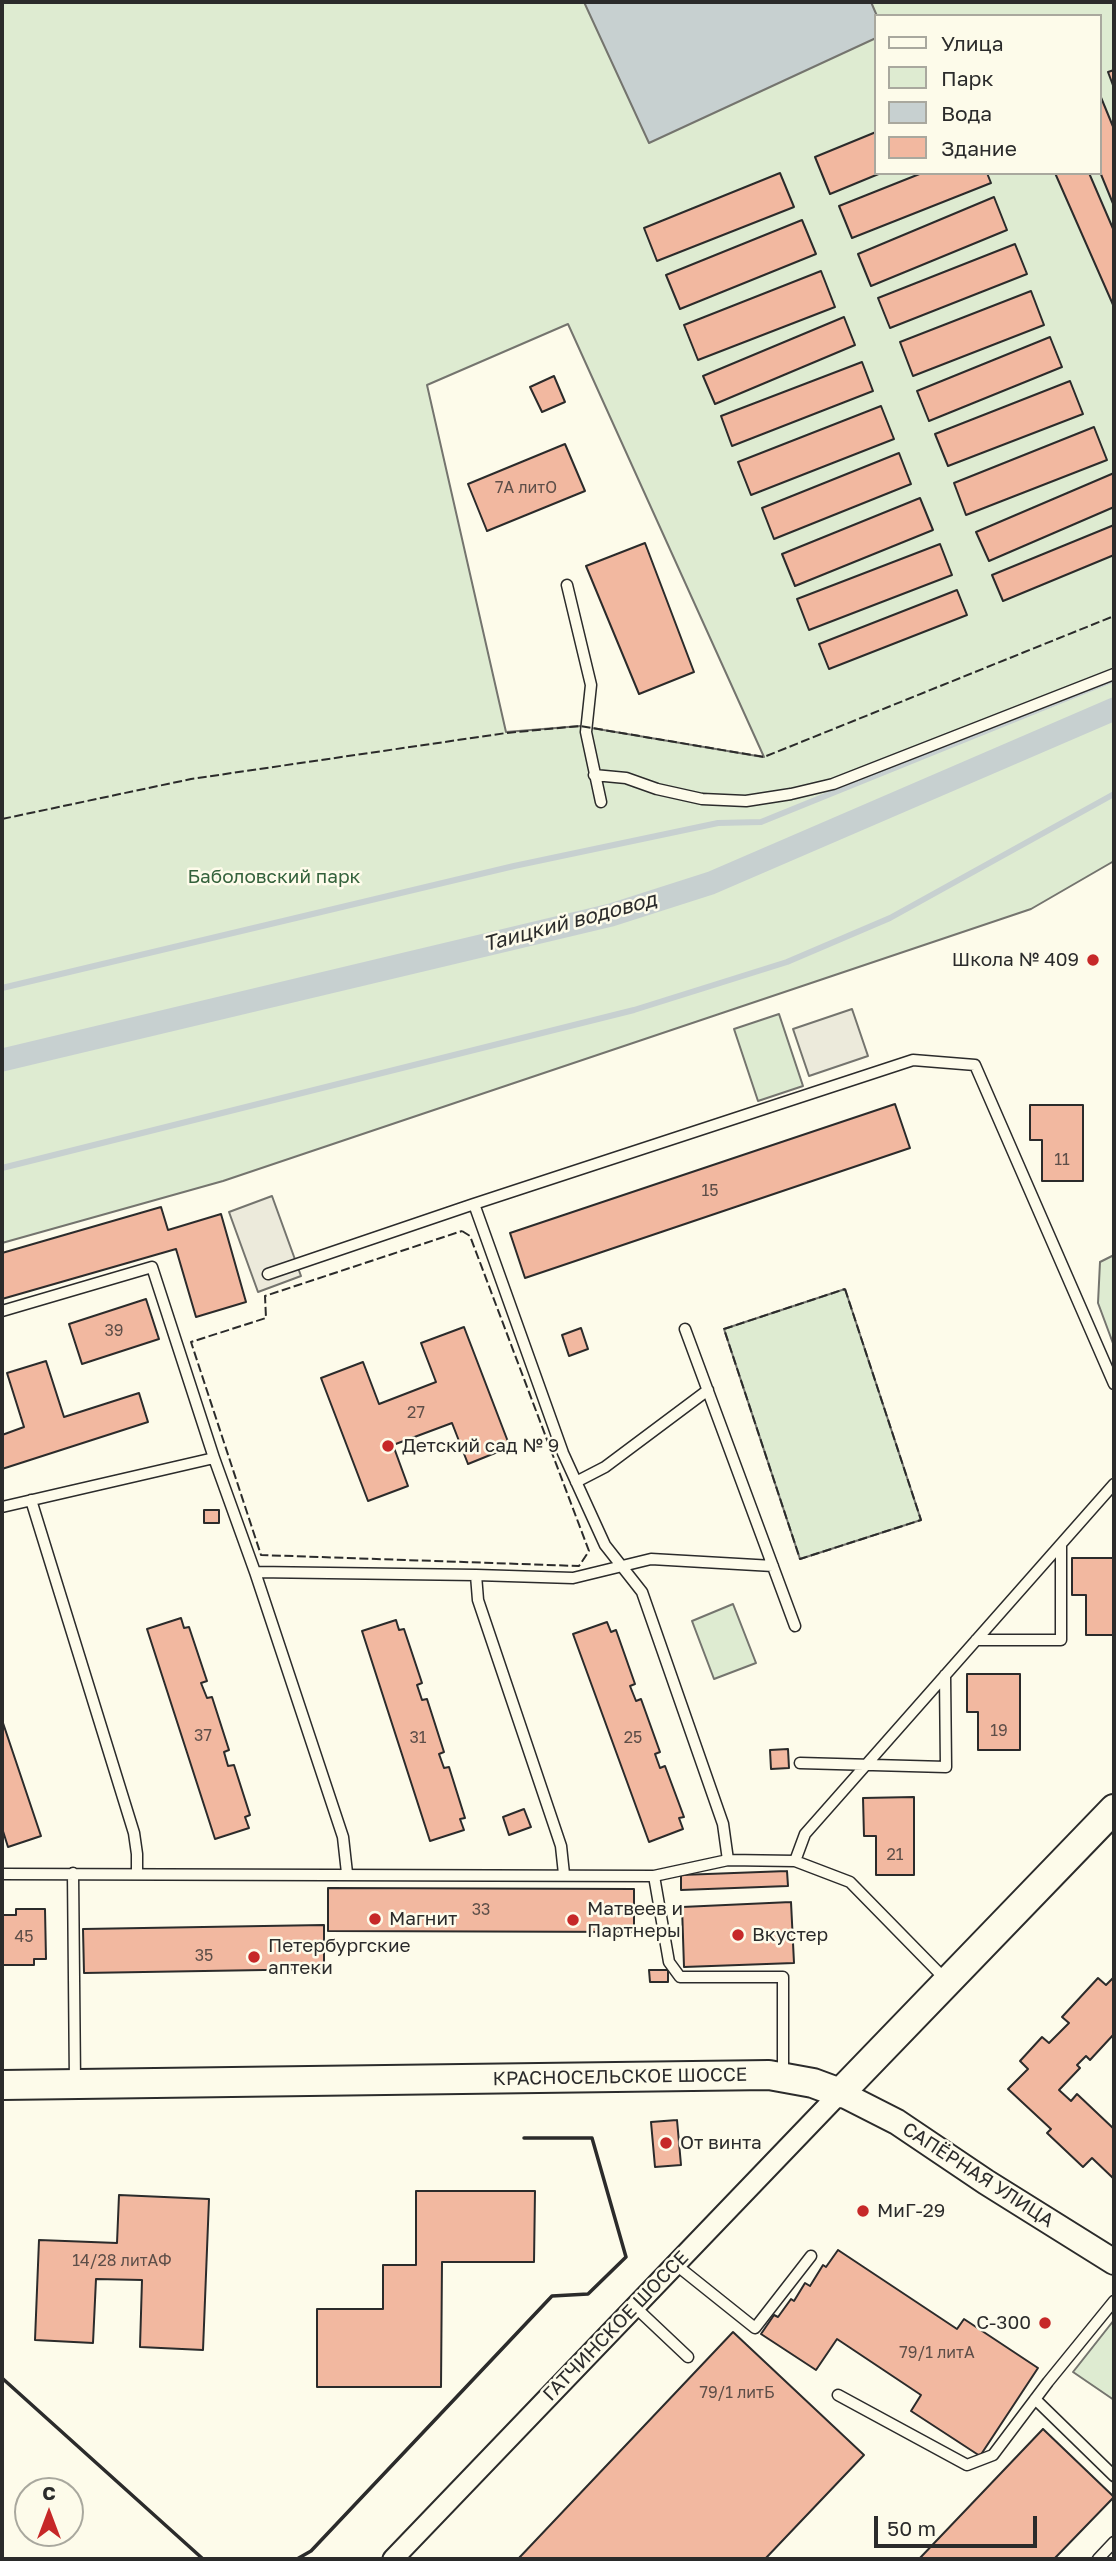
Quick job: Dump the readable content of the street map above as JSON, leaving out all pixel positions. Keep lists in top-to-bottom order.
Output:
{
  "streets": {
    "main road": ["КРАСНОСЕЛЬСКОЕ ШОССЕ"],
    "street": ["САПЁРНАЯ УЛИЦА", "ГАТЧИНСКОЕ ШОССЕ"]
  },
  "crossings": [
    ["КРАСНОСЕЛЬСКОЕ ШОССЕ", "САПЁРНАЯ УЛИЦА"],
    ["КРАСНОСЕЛЬСКОЕ ШОССЕ", "ГАТЧИНСКОЕ ШОССЕ"],
    ["САПЁРНАЯ УЛИЦА", "ГАТЧИНСКОЕ ШОССЕ"]
  ],
  "water": ["Таицкий водовод"],
  "parks": ["Баболовский парк"],
  "places": [
    "Школа № 409",
    "Детский сад № 9",
    "Магнит",
    "Матвеев и Партнеры",
    "Вкустер",
    "Петербургские аптеки",
    "От винта",
    "МиГ-29",
    "С-300"
  ],
  "house_numbers": [
    "7А литО",
    "11",
    "15",
    "39",
    "27",
    "19",
    "37",
    "31",
    "25",
    "21",
    "33",
    "45",
    "35",
    "14/28 литАФ",
    "79/1 литА",
    "79/1 литБ"
  ],
  "legend": [
    "Улица",
    "Парк",
    "Вода",
    "Здание"
  ],
  "scale_bar": "50 m",
  "north": "top"
}
